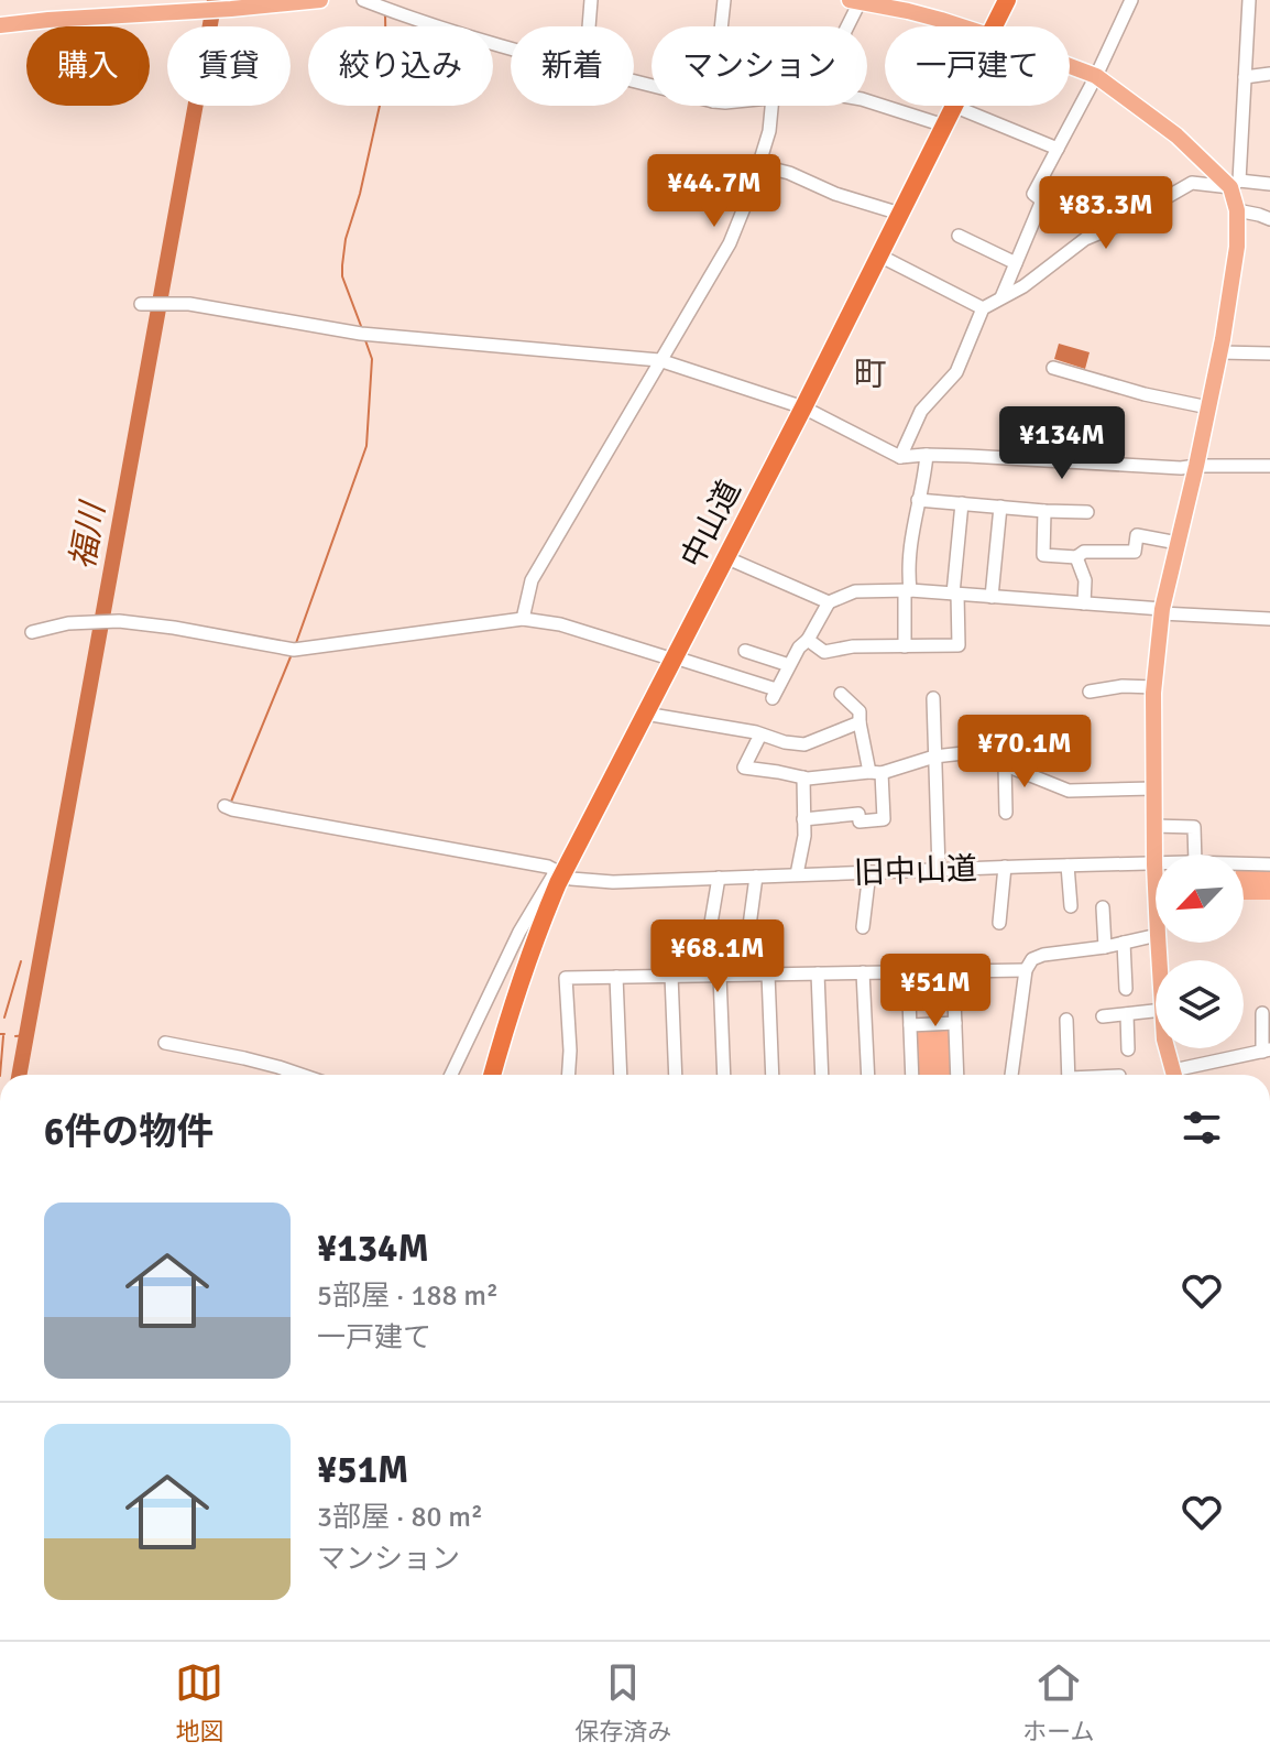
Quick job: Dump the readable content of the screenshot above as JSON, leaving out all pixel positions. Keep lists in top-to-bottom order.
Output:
{
  "streets": {
    "highway": ["中山道"],
    "street": ["旧中山道"]
  },
  "crossings": [
    ["中山道", "旧中山道"]
  ],
  "districts": ["町"],
  "water": ["福川"],
  "north": "bottom left",
  "page": {
    "chip": [
      "購入",
      "賃貸",
      "絞り込み",
      "新着",
      "マンション",
      "一戸建て"
    ],
    "price": [
      "¥44.7M",
      "¥83.3M",
      "¥134M",
      "¥70.1M",
      "¥68.1M",
      "¥51M"
    ],
    "heading": "6件の物件",
    "list": [
      {
        "name": "¥134M",
        "note": "5部屋 · 188 m² · 一戸建て"
      },
      {
        "name": "¥51M",
        "note": "3部屋 · 80 m² · マンション"
      }
    ],
    "tabs": ["地図", "保存済み", "ホーム"]
  }
}
